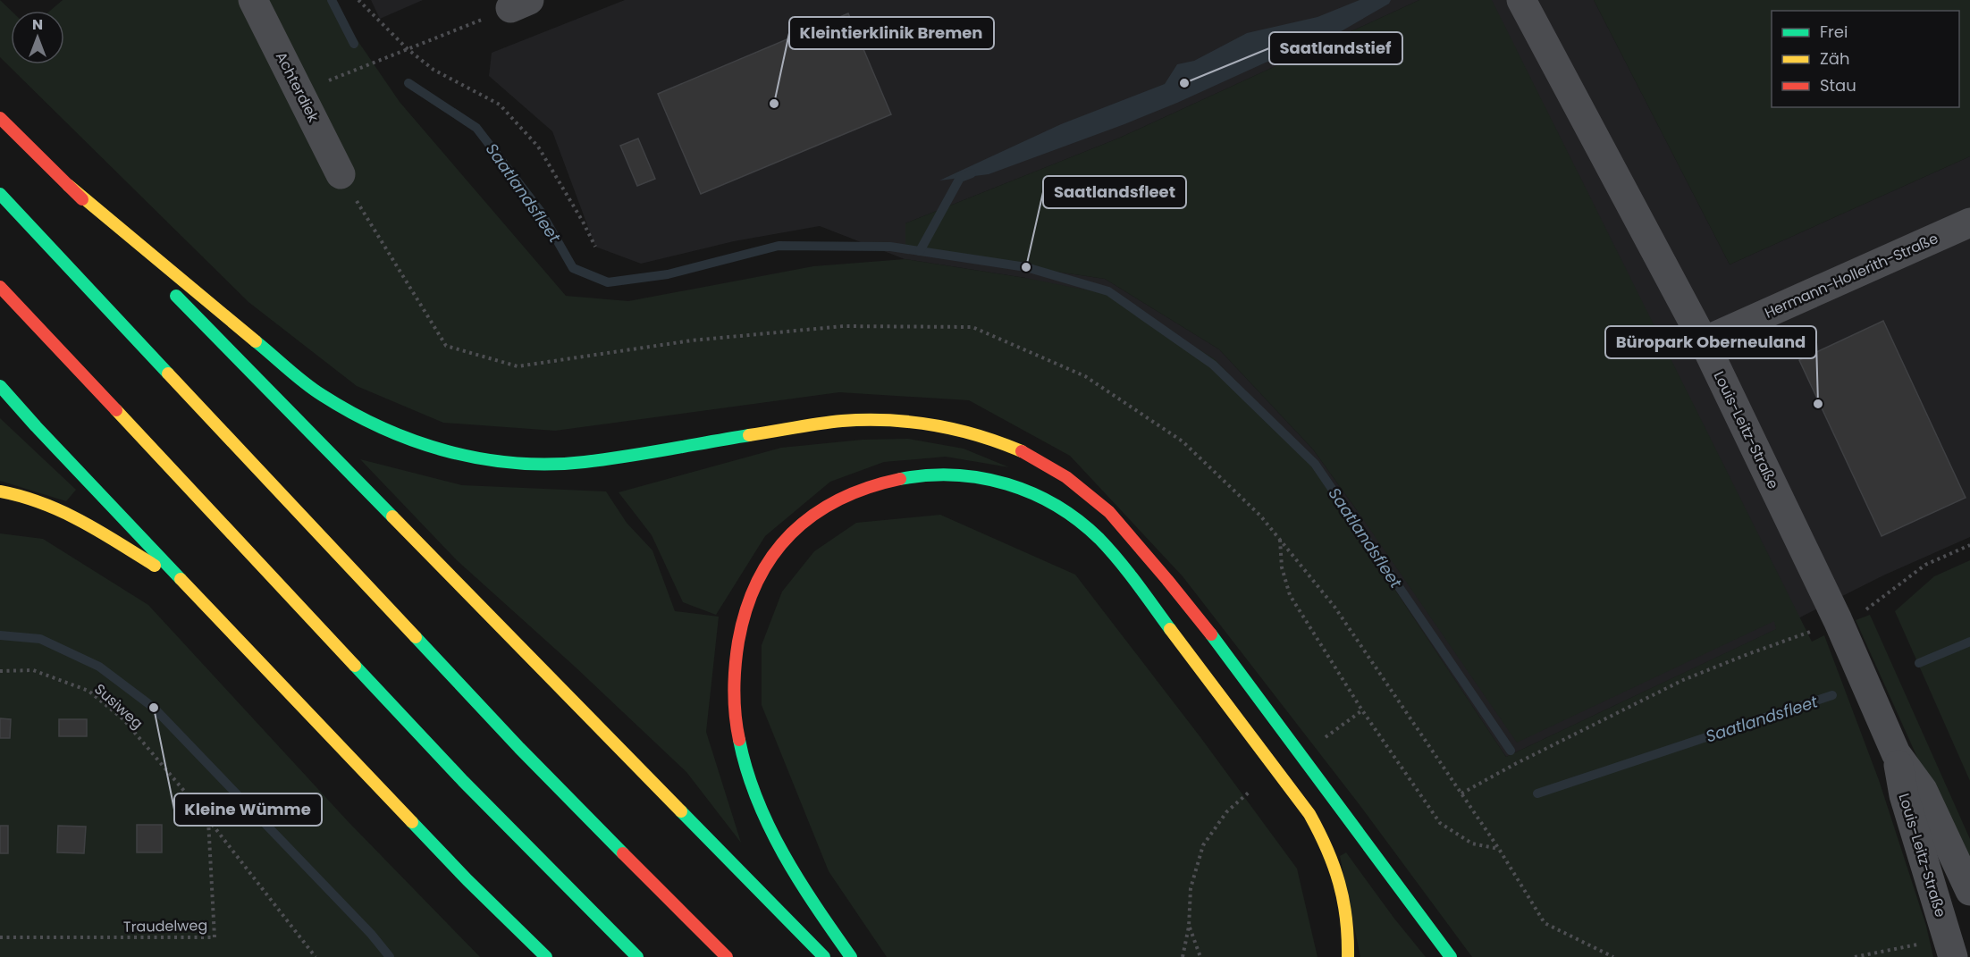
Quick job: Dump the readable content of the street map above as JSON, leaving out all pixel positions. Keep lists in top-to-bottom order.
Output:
{
  "streets": {
    "street": ["Achterdiek", "Hermann-Hollerith-Straße", "Louis-Leitz-Straße"],
    "path": ["Susiweg", "Traudelweg"]
  },
  "crossings": [
    ["Hermann-Hollerith-Straße", "Louis-Leitz-Straße"],
    ["Susiweg", "Traudelweg"]
  ],
  "water": ["Saatlandsfleet"],
  "places": [
    "Saatlandstief",
    "Kleintierklinik Bremen",
    "Saatlandsfleet",
    "Büropark Oberneuland",
    "Kleine Wümme"
  ],
  "legend": ["Frei", "Zäh", "Stau"],
  "north": "top"
}
